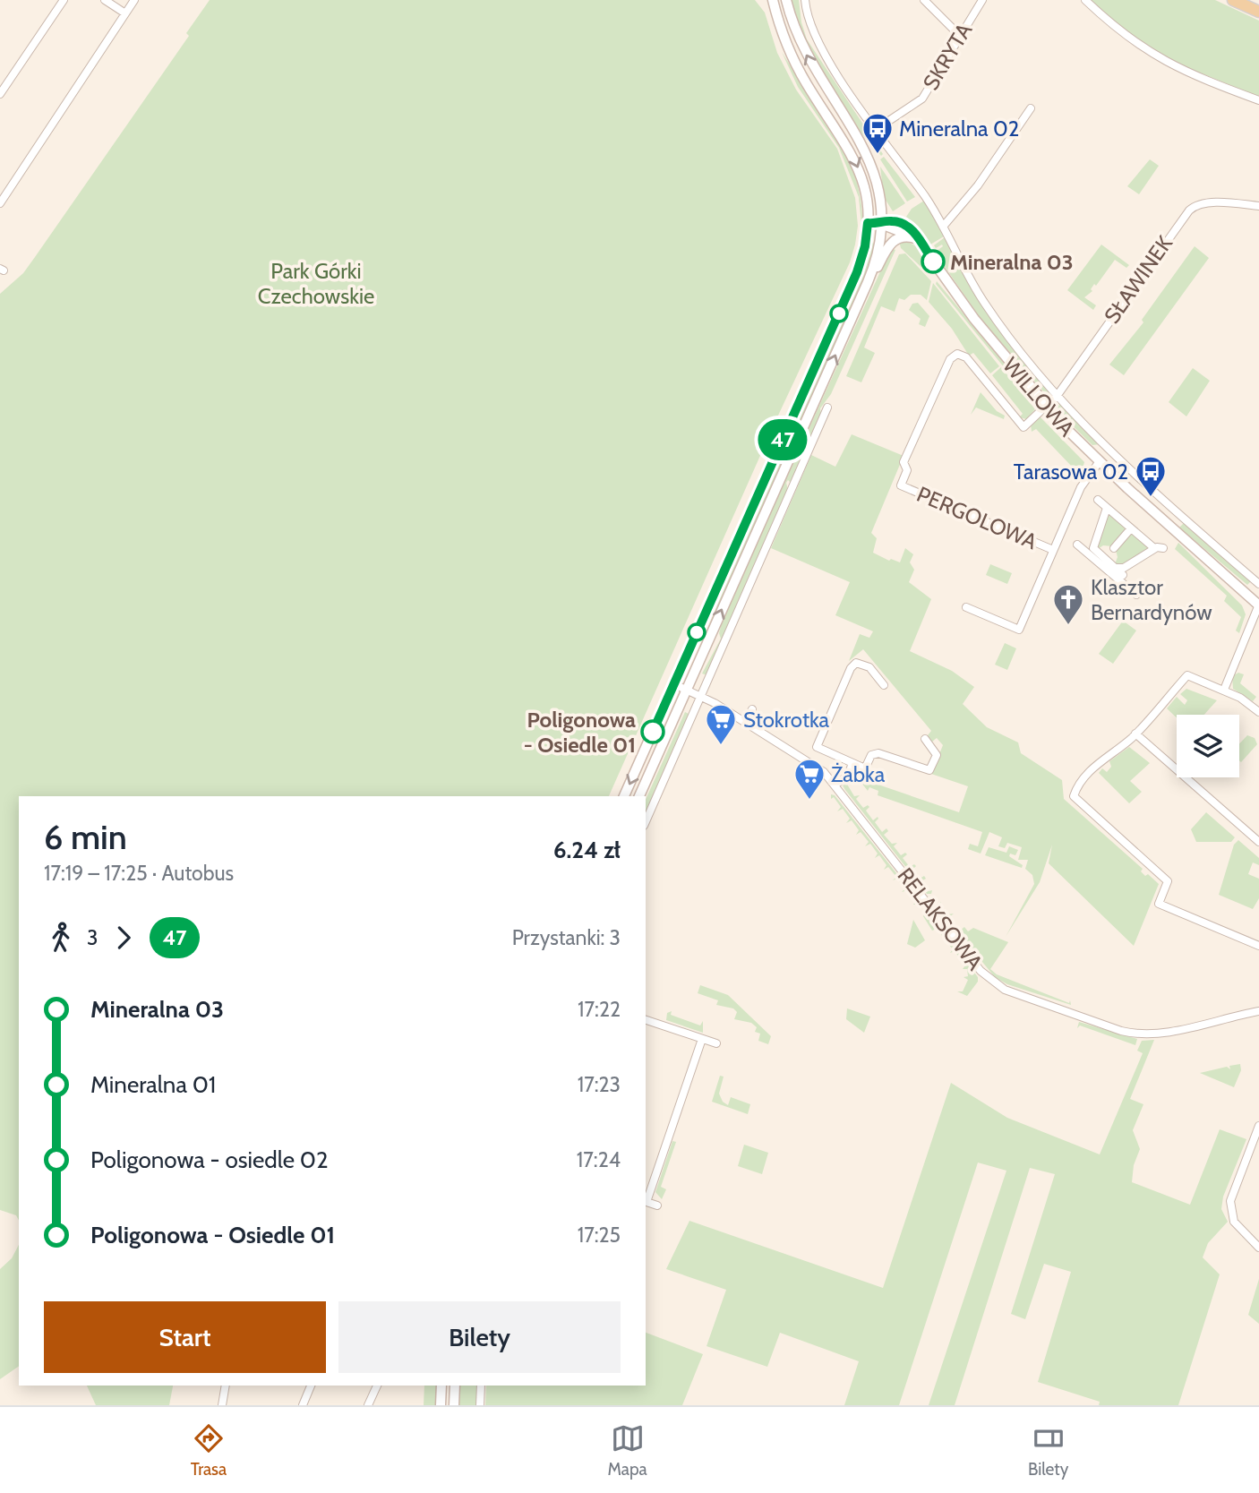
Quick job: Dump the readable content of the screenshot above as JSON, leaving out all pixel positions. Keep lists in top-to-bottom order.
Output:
{
  "streets": {
    "main road": ["WILLOWA"],
    "street": [
      "SKRYTA",
      "SŁAWINEK",
      "PERGOLOWA",
      "RELAKSOWA"
    ]
  },
  "crossings": [
    ["SŁAWINEK", "WILLOWA"],
    ["SŁAWINEK", "PERGOLOWA"]
  ],
  "parks": ["Park Górki Czechowskie"],
  "places": {
    "bus stop": ["Mineralna 02", "Tarasowa 02"],
    "other": ["Mineralna 03", "Poligonowa - Osiedle 01"],
    "church": ["Klasztor Bernardynów"],
    "supermarket": ["Stokrotka", "Żabka"]
  },
  "lines": ["bus line 47"],
  "page": {
    "on_map": "47",
    "heading": ["6 min", "17:19 – 17:25 · Autobus", "6.24 zł"],
    "legs": ["3", "47", "Przystanki: 3"],
    "list": [
      {
        "name": "Mineralna 03",
        "value": "17:22"
      },
      {
        "name": "Mineralna 01",
        "value": "17:23"
      },
      {
        "name": "Poligonowa - osiedle 02",
        "value": "17:24"
      },
      {
        "name": "Poligonowa - Osiedle 01",
        "value": "17:25"
      }
    ],
    "buttons": ["Start", "Bilety"],
    "tabs": ["Trasa", "Mapa", "Bilety"]
  }
}
